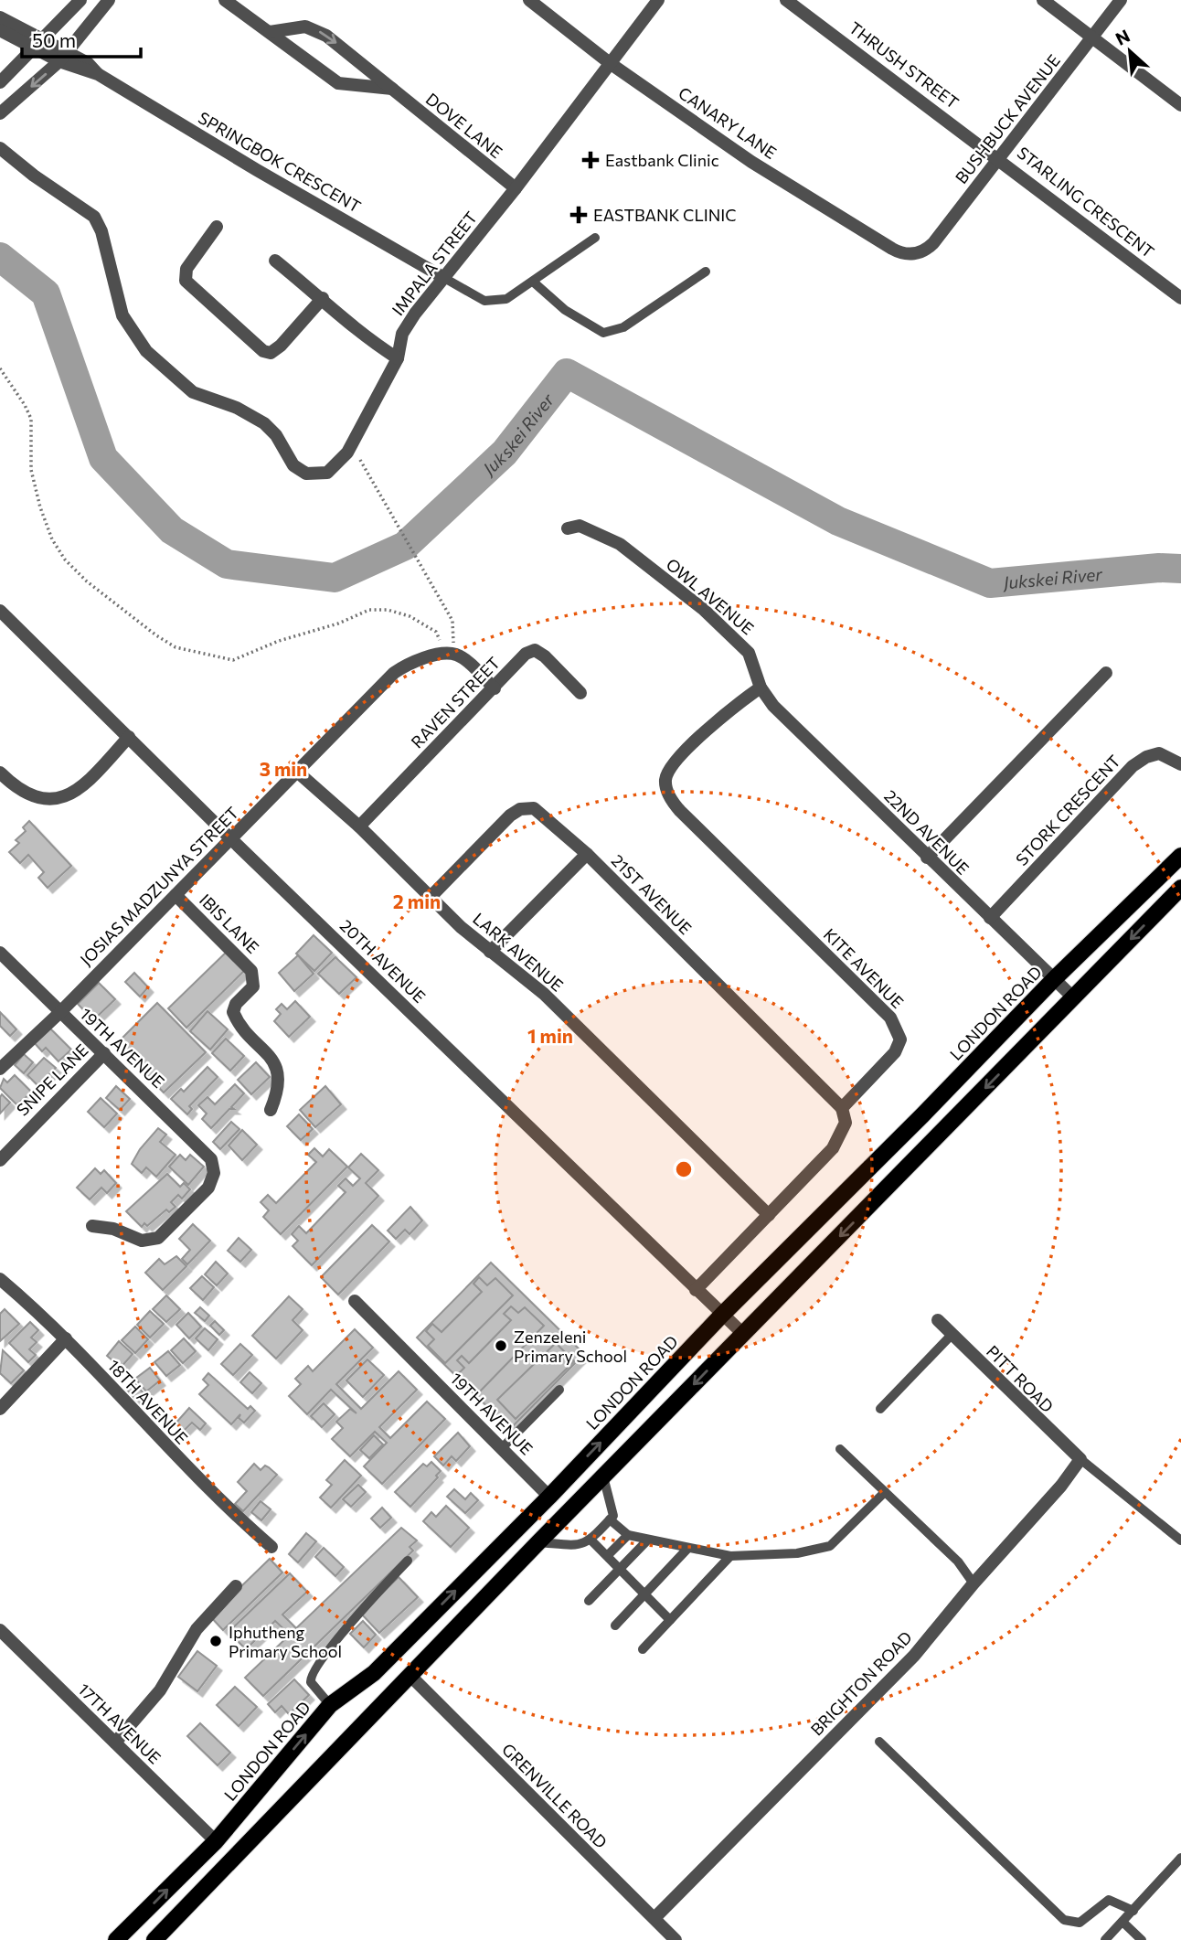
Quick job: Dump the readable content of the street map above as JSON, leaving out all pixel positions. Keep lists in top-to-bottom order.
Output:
{
  "streets": {
    "main road": ["LONDON ROAD"],
    "street": [
      "THRUSH STREET",
      "BUSHBUCK AVENUE",
      "CANARY LANE",
      "DOVE LANE",
      "SPRINGBOK CRESCENT",
      "STARLING CRESCENT",
      "IMPALA STREET",
      "OWL AVENUE",
      "RAVEN STREET",
      "STORK CRESCENT",
      "22ND AVENUE",
      "JOSIAS MADZUNYA STREET",
      "21ST AVENUE",
      "IBIS LANE",
      "LARK AVENUE",
      "20TH AVENUE",
      "KITE AVENUE",
      "19TH AVENUE",
      "SNIPE LANE",
      "PITT ROAD",
      "18TH AVENUE",
      "BRIGHTON ROAD",
      "17TH AVENUE",
      "GRENVILLE ROAD"
    ]
  },
  "crossings": [
    ["THRUSH STREET", "BUSHBUCK AVENUE"],
    ["THRUSH STREET", "STARLING CRESCENT"],
    ["BUSHBUCK AVENUE", "CANARY LANE"],
    ["BUSHBUCK AVENUE", "STARLING CRESCENT"],
    ["CANARY LANE", "IMPALA STREET"],
    ["DOVE LANE", "IMPALA STREET"],
    ["SPRINGBOK CRESCENT", "IMPALA STREET"],
    ["OWL AVENUE", "22ND AVENUE"],
    ["OWL AVENUE", "KITE AVENUE"],
    ["RAVEN STREET", "LARK AVENUE"],
    ["STORK CRESCENT", "22ND AVENUE"],
    ["22ND AVENUE", "KITE AVENUE"],
    ["22ND AVENUE", "LONDON ROAD"],
    ["JOSIAS MADZUNYA STREET", "IBIS LANE"],
    ["JOSIAS MADZUNYA STREET", "LARK AVENUE"],
    ["JOSIAS MADZUNYA STREET", "20TH AVENUE"],
    ["JOSIAS MADZUNYA STREET", "19TH AVENUE"],
    ["21ST AVENUE", "LARK AVENUE"],
    ["21ST AVENUE", "KITE AVENUE"],
    ["20TH AVENUE", "LONDON ROAD"],
    ["LONDON ROAD", "19TH AVENUE"],
    ["LONDON ROAD", "17TH AVENUE"],
    ["19TH AVENUE", "SNIPE LANE"],
    ["PITT ROAD", "BRIGHTON ROAD"],
    ["BRIGHTON ROAD", "GRENVILLE ROAD"]
  ],
  "water": ["Jukskei River"],
  "places": {
    "health": ["Eastbank Clinic", "EASTBANK CLINIC"],
    "other": ["Zenzeleni Primary School", "Iphutheng Primary School"]
  },
  "scale_bar": "50 m",
  "north": "top left",
  "rings": ["3 min", "2 min", "1 min"]
}
